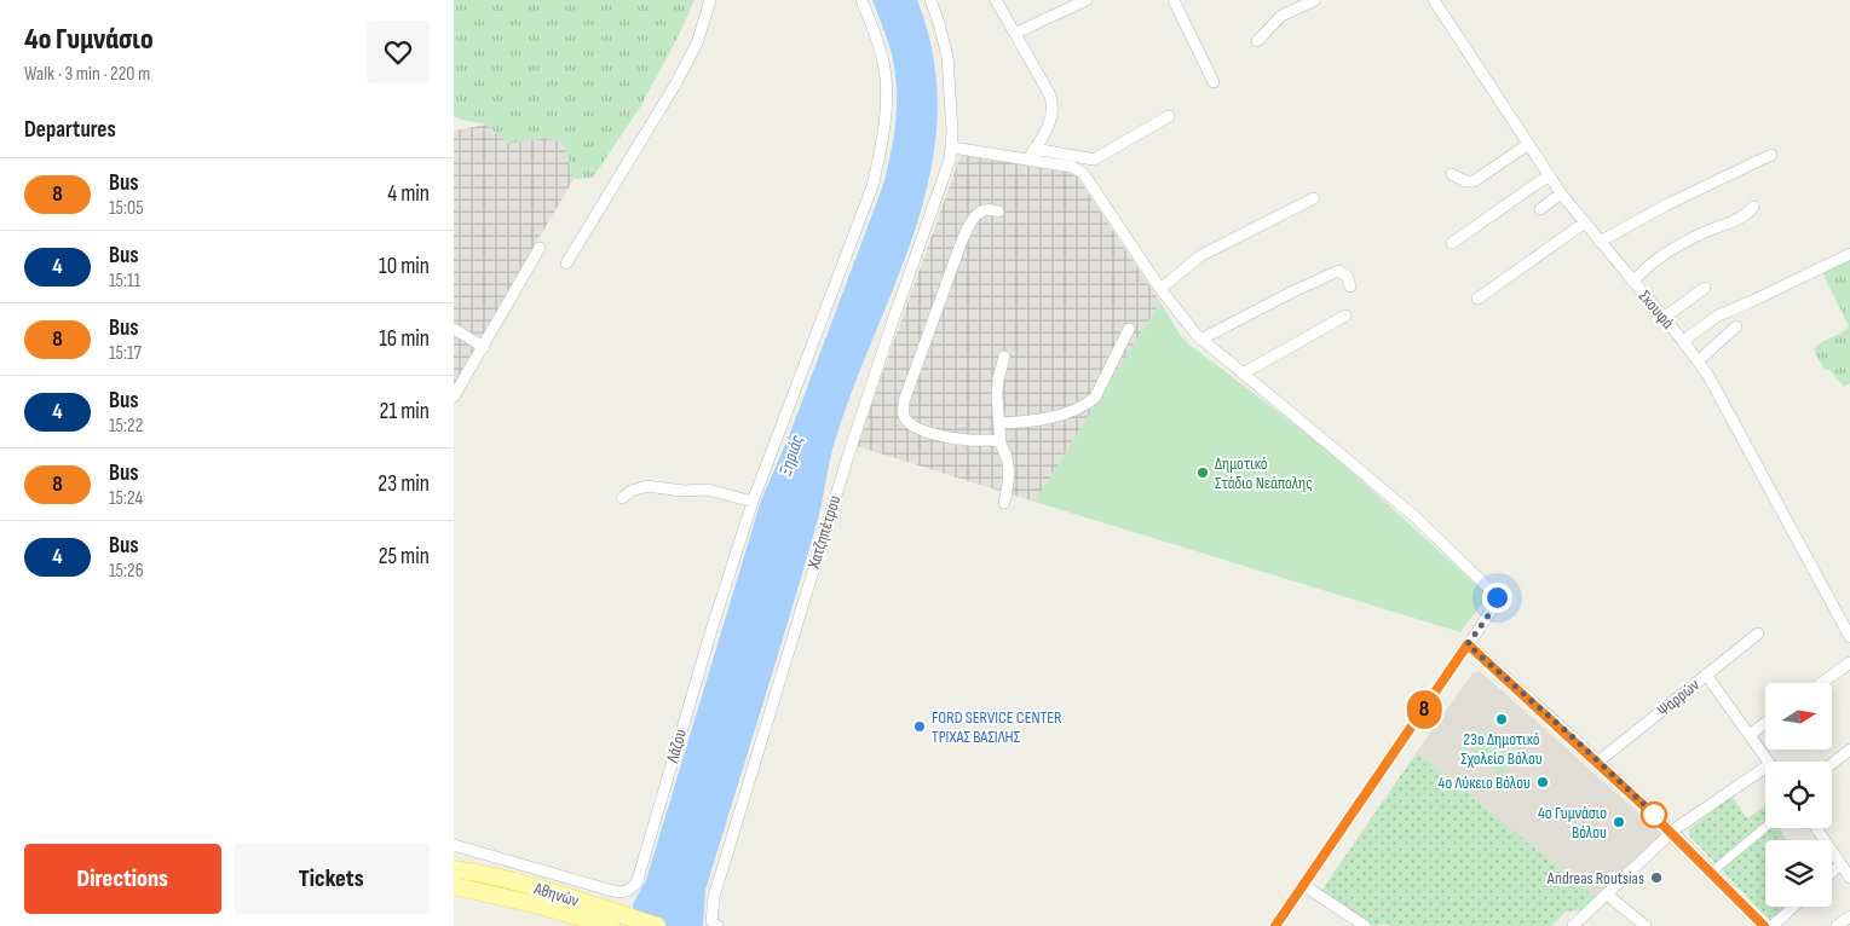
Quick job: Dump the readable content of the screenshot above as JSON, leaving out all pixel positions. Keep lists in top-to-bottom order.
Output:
{
  "streets": {
    "main road": ["Αθηνών"],
    "street": [
      "Σκουφά",
      "Χατζηπέτρου",
      "Ψαρρών",
      "Λάζου"
    ]
  },
  "crossings": [
    ["Λάζου", "Αθηνών"]
  ],
  "water": ["Ξηριάς"],
  "places": [
    "Δημοτικό Στάδιο Νεάπολης",
    "23ο Δημοτικό Σχολείο Βόλου",
    "FORD SERVICE CENTER ΤΡΙΧΑΣ ΒΑΣΙΛΗΣ",
    "4ο Λύκειο Βόλου",
    "4ο Γυμνάσιο Βόλου",
    "Andreas Routsias"
  ],
  "lines": ["bus line 8"],
  "north": "right",
  "page": {
    "heading": [
      ["4ο Γυμνάσιο", "Walk · 3 min · 220 m"],
      "Departures"
    ],
    "on_map": "8",
    "list": [
      {
        "mark": "8",
        "name": "Bus",
        "note": "15:05",
        "value": "4 min"
      },
      {
        "mark": "4",
        "name": "Bus",
        "note": "15:11",
        "value": "10 min"
      },
      {
        "mark": "8",
        "name": "Bus",
        "note": "15:17",
        "value": "16 min"
      },
      {
        "mark": "4",
        "name": "Bus",
        "note": "15:22",
        "value": "21 min"
      },
      {
        "mark": "8",
        "name": "Bus",
        "note": "15:24",
        "value": "23 min"
      },
      {
        "mark": "4",
        "name": "Bus",
        "note": "15:26",
        "value": "25 min"
      }
    ],
    "buttons": ["Directions", "Tickets"]
  }
}
